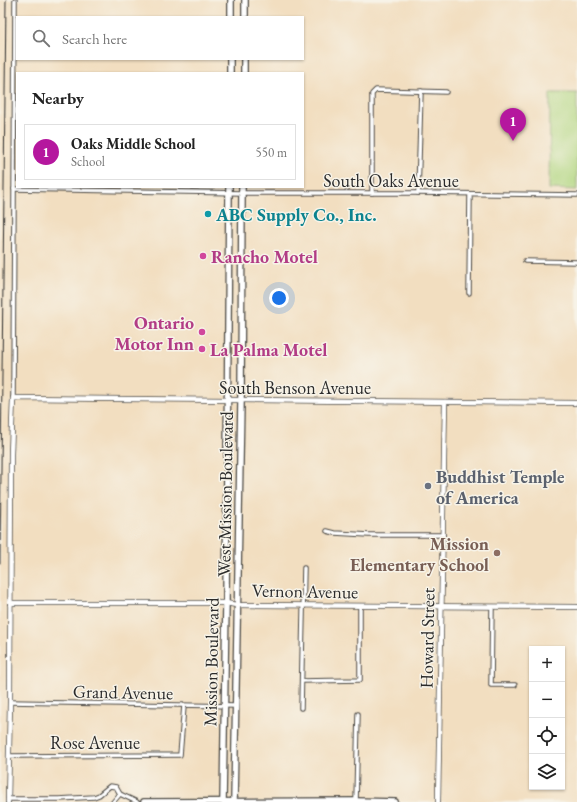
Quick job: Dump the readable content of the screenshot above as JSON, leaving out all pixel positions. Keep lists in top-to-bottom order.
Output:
{
  "streets": {
    "main road": ["West Mission Boulevard", "Mission Boulevard"],
    "street": [
      "South Oaks Avenue",
      "South Benson Avenue",
      "Vernon Avenue",
      "Howard Street",
      "Grand Avenue",
      "Rose Avenue"
    ]
  },
  "crossings": [
    ["South Oaks Avenue", "West Mission Boulevard"],
    ["South Benson Avenue", "West Mission Boulevard"],
    ["South Benson Avenue", "Howard Street"],
    ["South Benson Avenue", "Mission Boulevard"],
    ["West Mission Boulevard", "Vernon Avenue"],
    ["West Mission Boulevard", "Mission Boulevard"],
    ["West Mission Boulevard", "Grand Avenue"],
    ["Vernon Avenue", "Howard Street"],
    ["Vernon Avenue", "Mission Boulevard"],
    ["Mission Boulevard", "Grand Avenue"],
    ["Grand Avenue", "Rose Avenue"]
  ],
  "places": [
    "ABC Supply Co., Inc.",
    "Rancho Motel",
    "Ontario Motor Inn",
    "La Palma Motel",
    "Buddhist Temple of America",
    "Mission Elementary School"
  ],
  "page": {
    "search": "Search here",
    "heading": "Nearby",
    "pins": "1",
    "list": [
      {
        "mark": "1",
        "name": "Oaks Middle School",
        "note": "School",
        "value": "550 m"
      }
    ],
    "map_buttons": ["+", "−"]
  }
}
